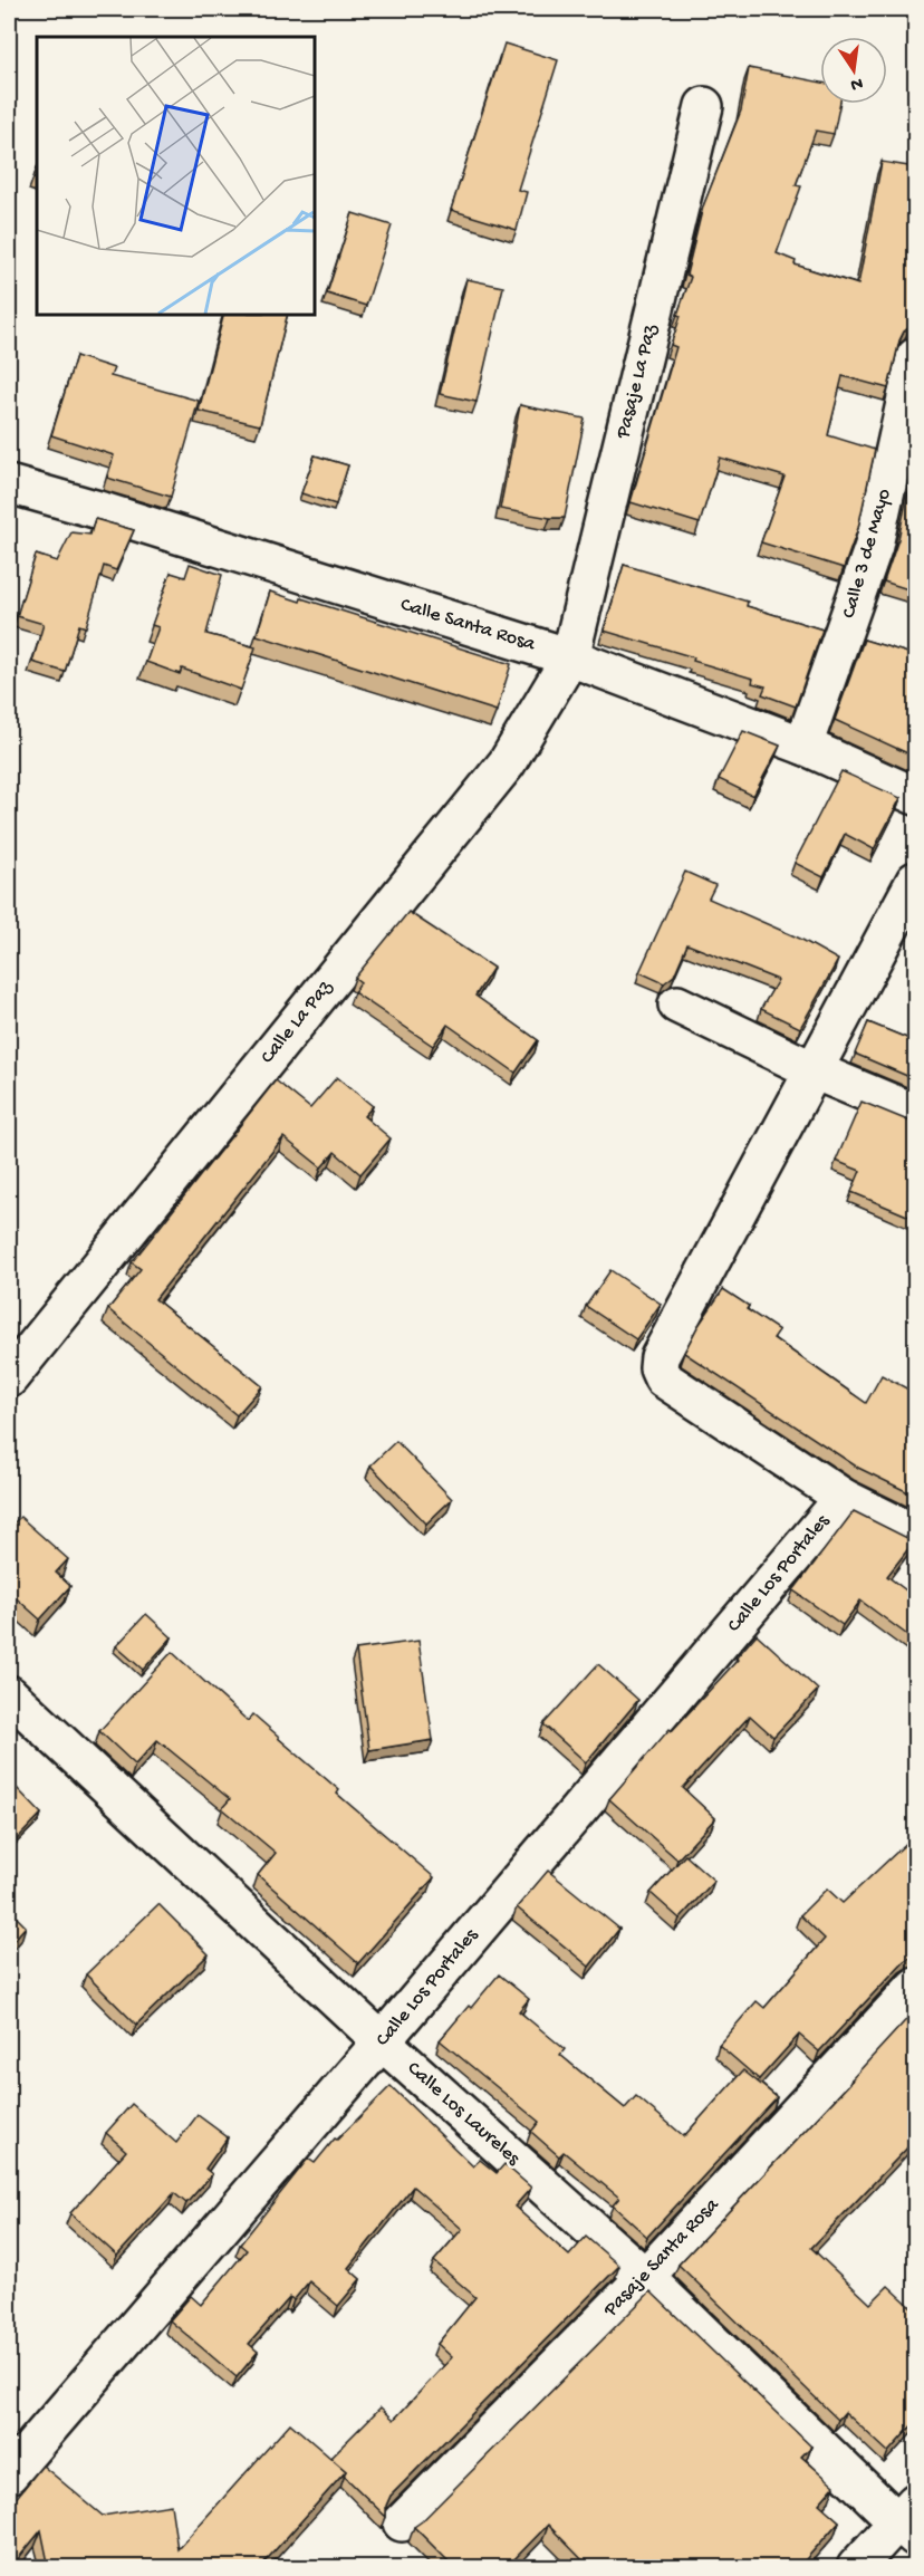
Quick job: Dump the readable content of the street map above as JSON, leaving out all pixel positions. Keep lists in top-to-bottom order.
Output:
{
  "streets": {
    "street": [
      "Pasaje La Paz",
      "Calle 3 de Mayo",
      "Calle Santa Rosa",
      "Calle La Paz",
      "Calle Los Portales",
      "Calle Los Laureles",
      "Pasaje Santa Rosa"
    ]
  },
  "crossings": [
    ["Pasaje La Paz", "Calle Santa Rosa"],
    ["Pasaje La Paz", "Calle La Paz"],
    ["Calle 3 de Mayo", "Calle Santa Rosa"],
    ["Calle Santa Rosa", "Calle La Paz"],
    ["Calle Los Portales", "Calle Los Laureles"],
    ["Calle Los Laureles", "Pasaje Santa Rosa"]
  ],
  "north": "bottom"
}
